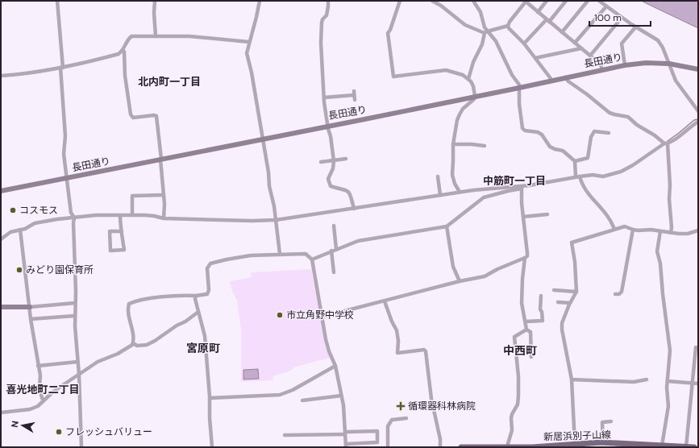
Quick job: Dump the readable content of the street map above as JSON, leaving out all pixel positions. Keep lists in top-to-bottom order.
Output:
{
  "streets": {
    "main road": ["新居浜別子山線"],
    "street": ["長田通り"]
  },
  "districts": [
    "北内町一丁目",
    "中筋町一丁目",
    "宮原町",
    "中西町",
    "喜光地町二丁目"
  ],
  "places": {
    "other": [
      "コスモス",
      "みどり園保育所",
      "市立角野中学校",
      "フレッシュバリュー"
    ],
    "health": ["循環器科林病院"]
  },
  "scale_bar": "100 m",
  "north": "left"
}
